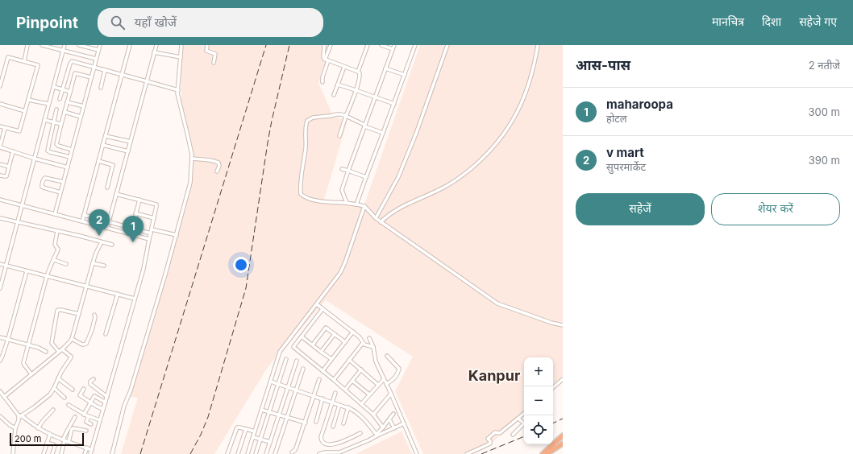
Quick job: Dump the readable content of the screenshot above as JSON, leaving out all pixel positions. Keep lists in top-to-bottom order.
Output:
{
  "districts": ["Kanpur"],
  "scale_bar": "200 m",
  "page": {
    "header": "Pinpoint",
    "search": "यहाँ खोजें",
    "nav": ["मानचित्र", "दिशा", "सहेजे गए"],
    "heading": ["आस-पास", "2 नतीजे"],
    "list": [
      {
        "mark": "1",
        "name": "maharoopa",
        "note": "होटल",
        "value": "300 m"
      },
      {
        "mark": "2",
        "name": "v mart",
        "note": "सुपरमार्केट",
        "value": "390 m"
      }
    ],
    "buttons": ["सहेजें", "शेयर करें"],
    "pins": ["2", "1"],
    "map_buttons": ["+", "−"],
    "scale": "200 m"
  }
}
